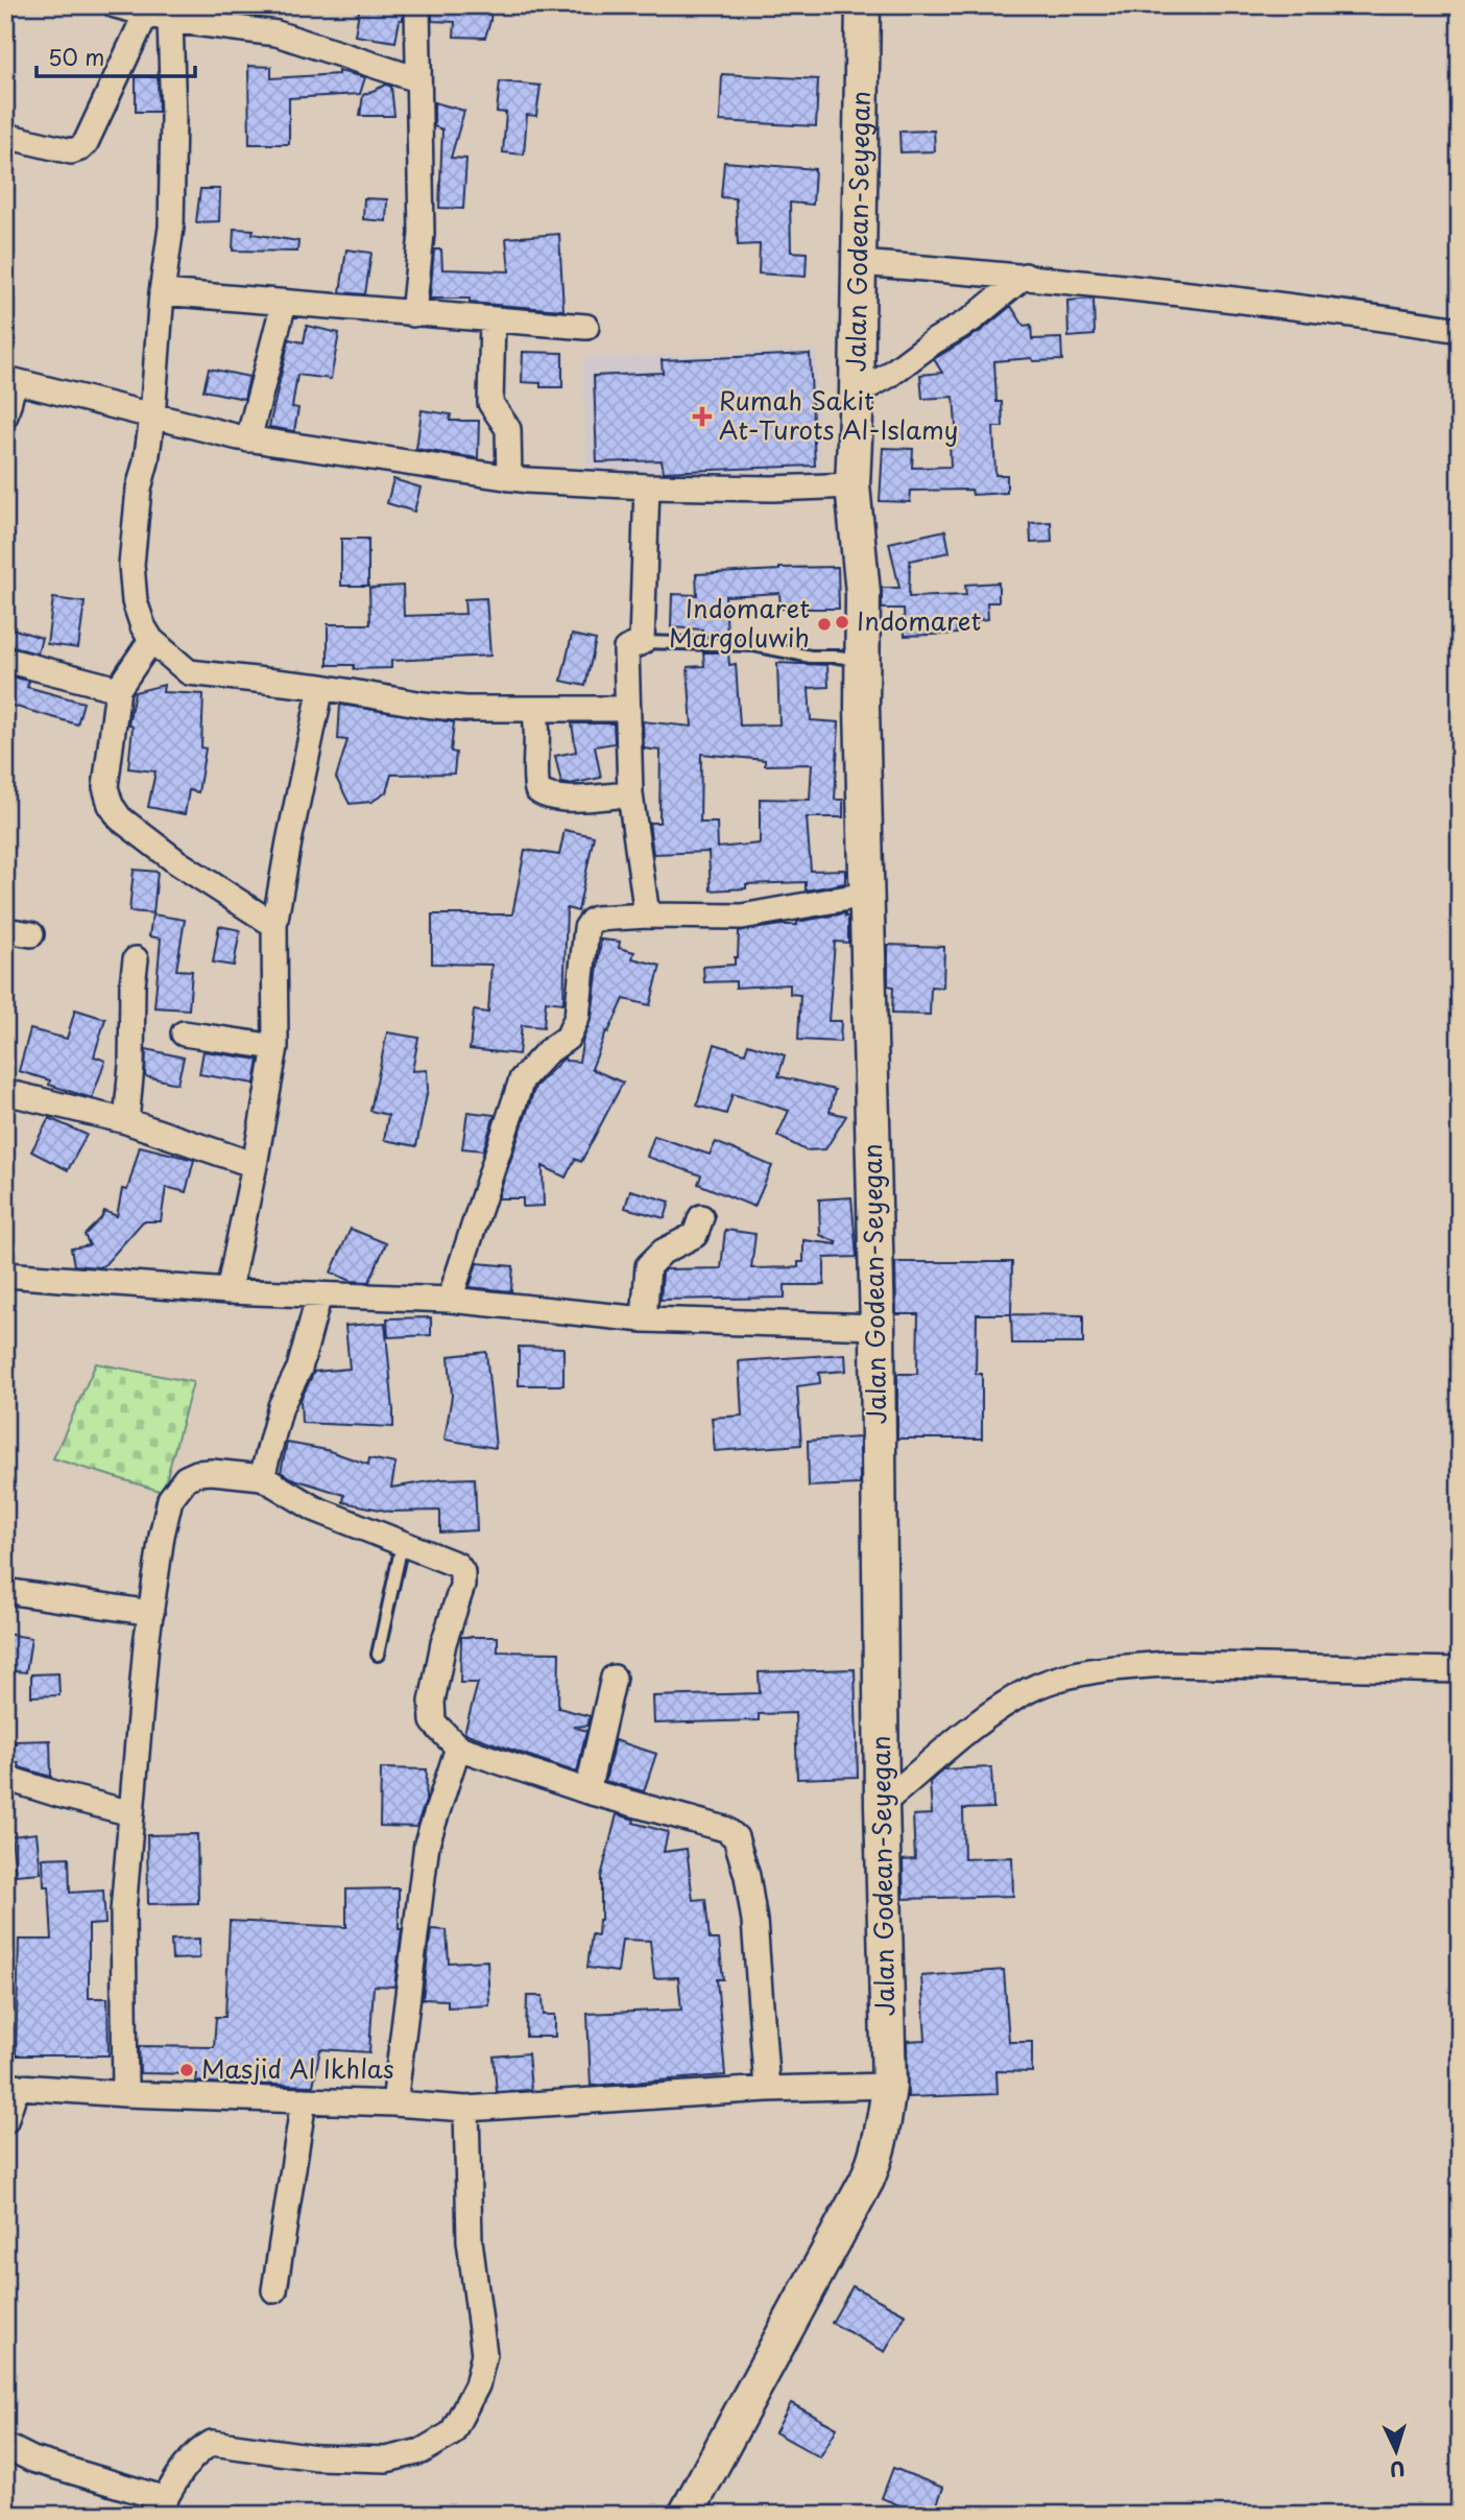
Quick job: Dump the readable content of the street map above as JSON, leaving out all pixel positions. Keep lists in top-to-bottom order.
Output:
{
  "streets": {
    "main road": ["Jalan Godean-Seyegan"]
  },
  "places": {
    "health": ["Rumah Sakit At-Turots Al-Islamy"],
    "other": ["Indomaret", "Indomaret Margoluwih", "Masjid Al Ikhlas"]
  },
  "scale_bar": "50 m",
  "north": "bottom"
}
